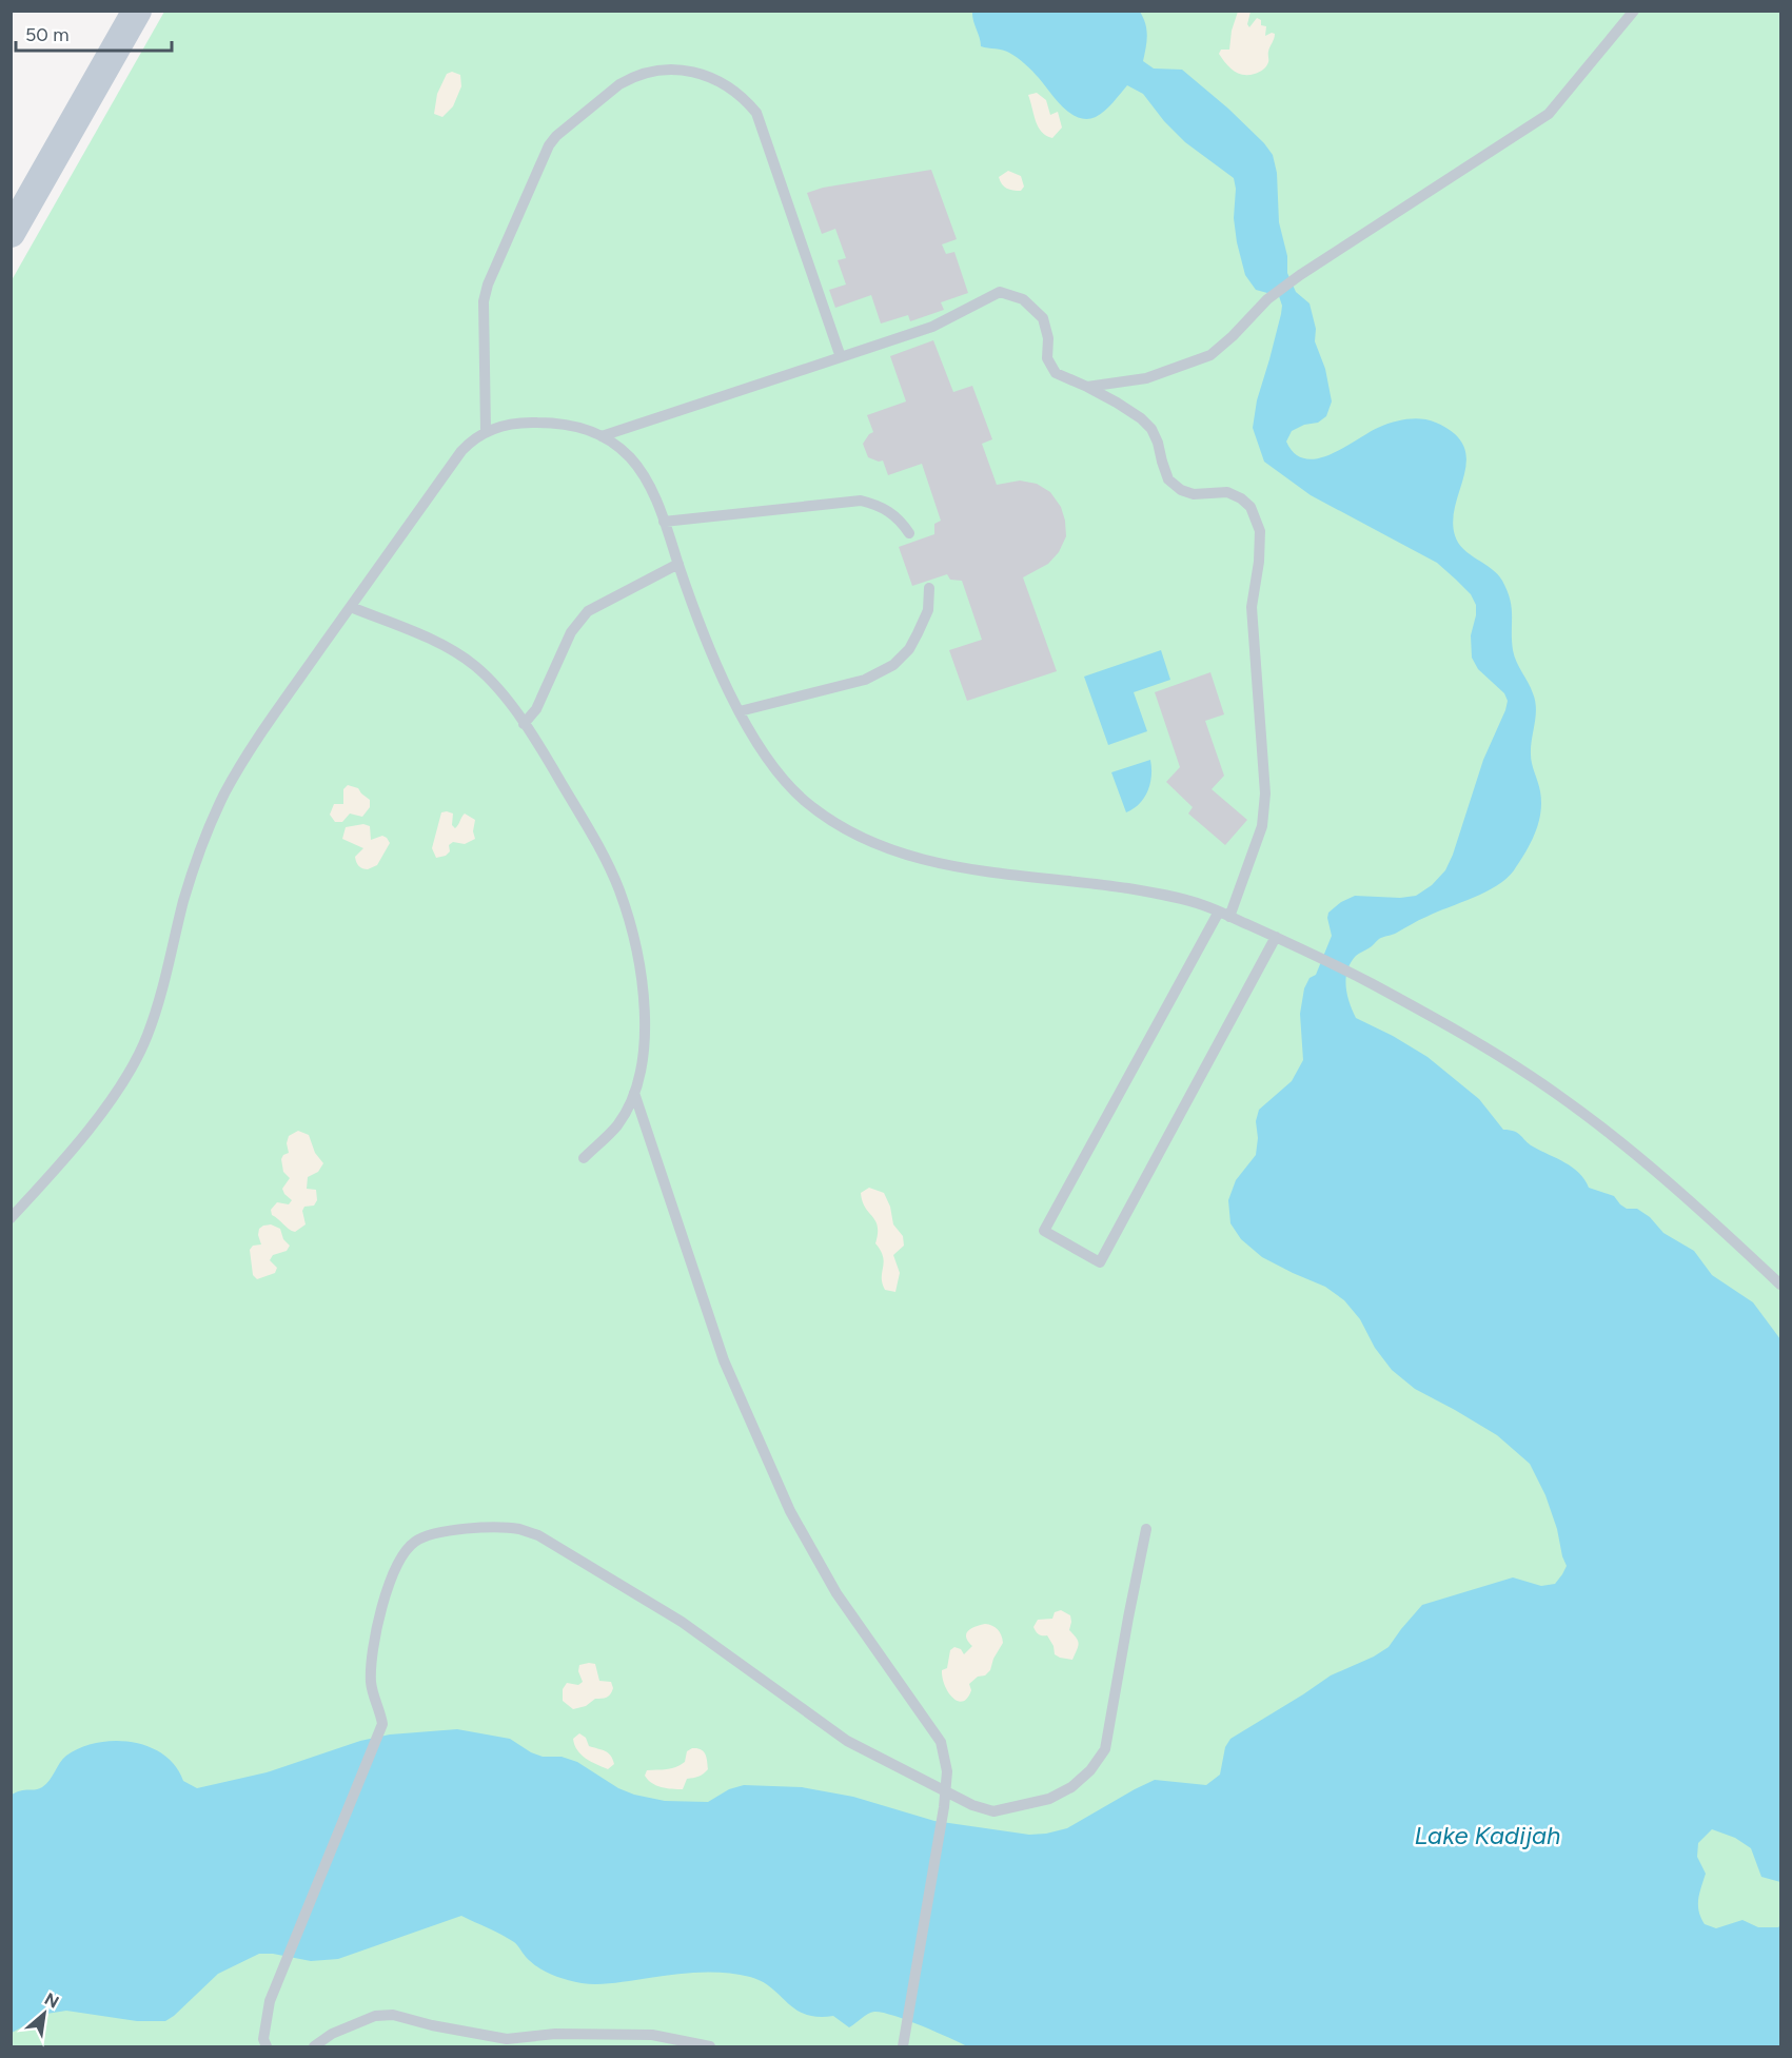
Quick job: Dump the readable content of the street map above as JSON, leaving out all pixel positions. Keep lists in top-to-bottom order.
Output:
{
  "water": ["Lake Kadijah"],
  "scale_bar": "50 m",
  "north": "top right"
}
